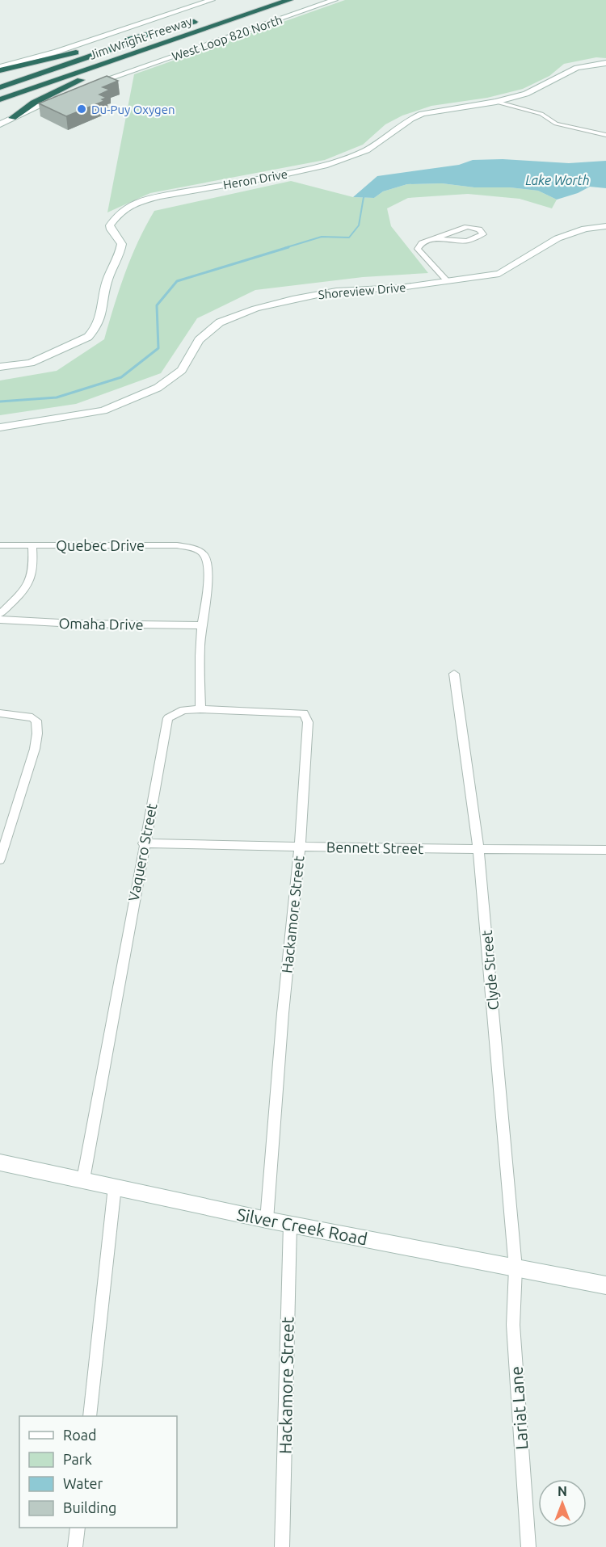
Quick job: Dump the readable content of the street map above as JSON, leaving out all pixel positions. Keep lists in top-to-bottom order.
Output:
{
  "streets": {
    "highway": ["Jim Wright Freeway"],
    "street": [
      "West Loop 820 North",
      "Heron Drive",
      "Shoreview Drive",
      "Quebec Drive",
      "Omaha Drive",
      "Bennett Street",
      "Vaquero Street",
      "Hackamore Street",
      "Clyde Street",
      "Silver Creek Road",
      "Lariat Lane"
    ]
  },
  "crossings": [
    ["Quebec Drive", "Omaha Drive"],
    ["Bennett Street", "Vaquero Street"],
    ["Bennett Street", "Hackamore Street"],
    ["Bennett Street", "Clyde Street"],
    ["Vaquero Street", "Hackamore Street"],
    ["Vaquero Street", "Silver Creek Road"],
    ["Hackamore Street", "Silver Creek Road"],
    ["Clyde Street", "Silver Creek Road"],
    ["Clyde Street", "Lariat Lane"],
    ["Silver Creek Road", "Lariat Lane"]
  ],
  "water": ["Lake Worth"],
  "places": ["Du-Puy Oxygen"],
  "legend": [
    "Road",
    "Park",
    "Water",
    "Building"
  ],
  "north": "top"
}
